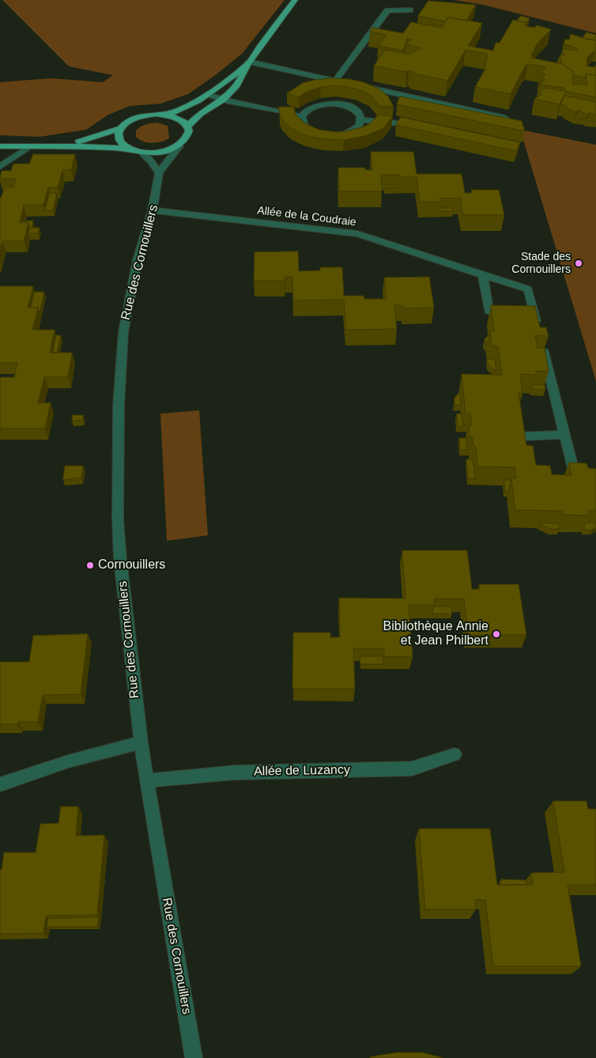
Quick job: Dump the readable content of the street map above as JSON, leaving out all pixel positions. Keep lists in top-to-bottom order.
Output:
{
  "streets": {
    "street": ["Allée de la Coudraie", "Rue des Cornouillers", "Allée de Luzancy"]
  },
  "crossings": [
    ["Allée de la Coudraie", "Rue des Cornouillers"],
    ["Rue des Cornouillers", "Allée de Luzancy"]
  ],
  "places": ["Stade des Cornouillers", "Cornouillers", "Bibliothèque Annie et Jean Philbert"]
}
